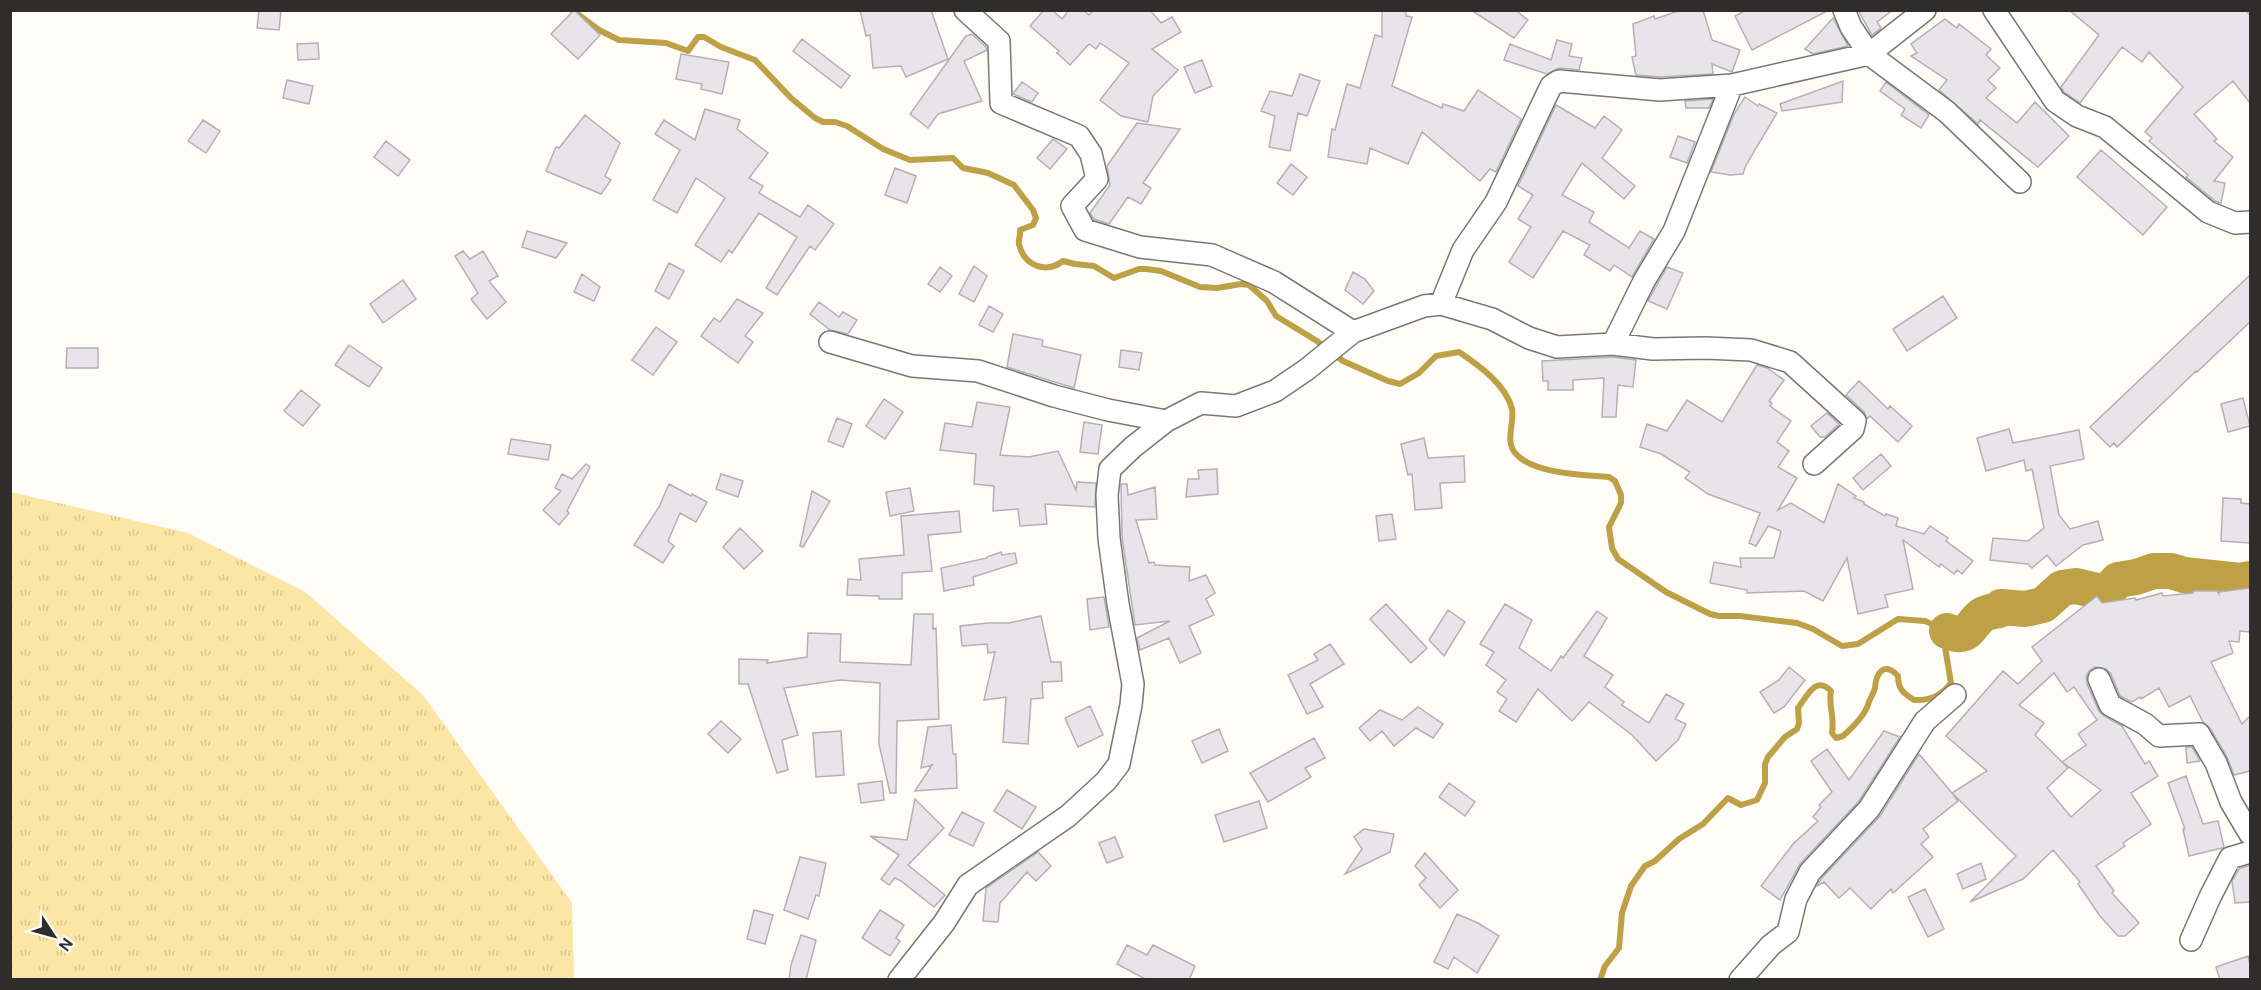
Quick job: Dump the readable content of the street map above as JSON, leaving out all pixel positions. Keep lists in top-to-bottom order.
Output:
{
  "north": "bottom right"
}
